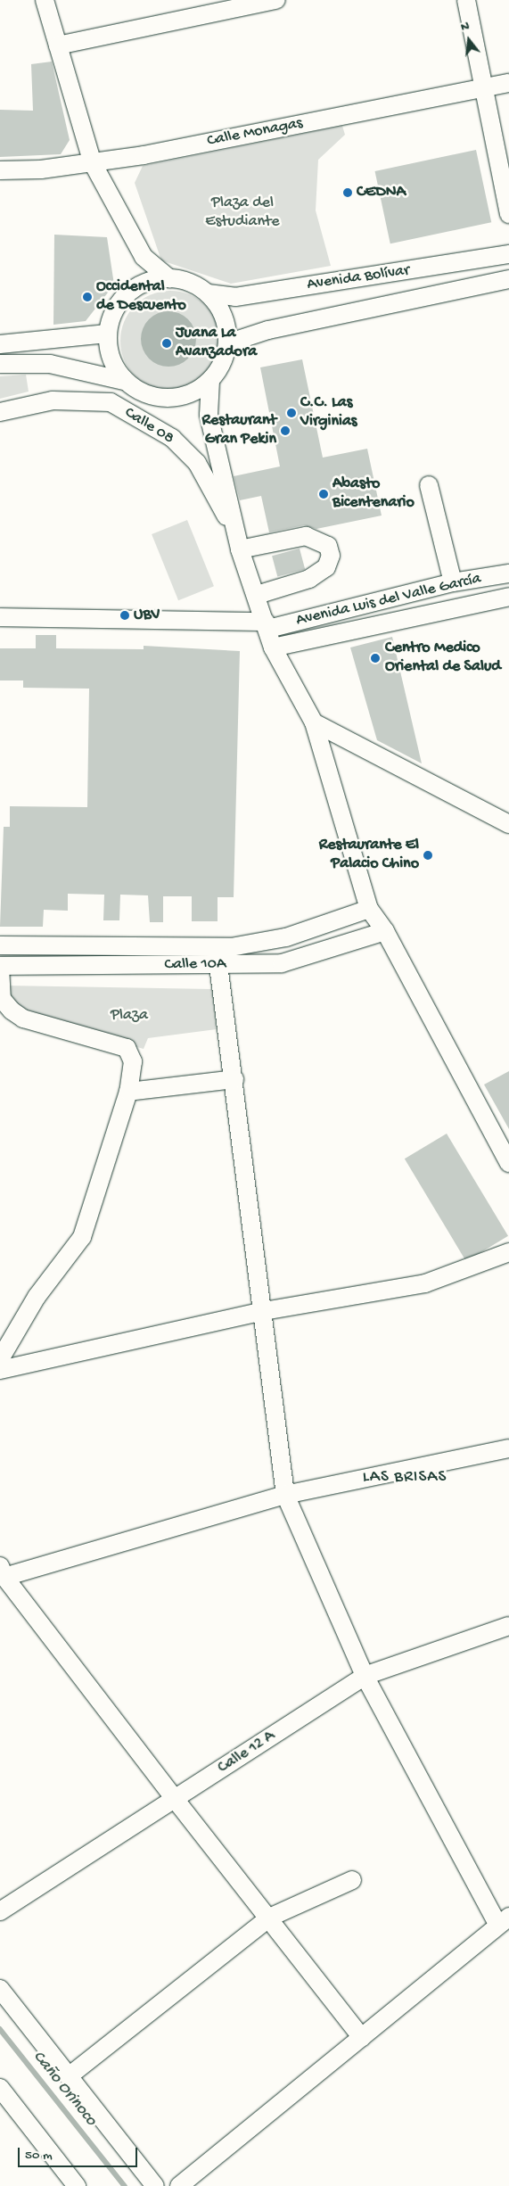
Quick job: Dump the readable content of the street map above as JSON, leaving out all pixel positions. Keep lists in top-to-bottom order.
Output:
{
  "streets": {
    "street": [
      "Calle Monagas",
      "Avenida Bolívar",
      "Calle 08",
      "Avenida Luis del Valle García",
      "Calle 10A",
      "Calle 12 A"
    ]
  },
  "districts": ["LAS BRISAS"],
  "water": ["Caño Orinoco"],
  "parks": ["Plaza del Estudiante", "Plaza"],
  "places": [
    "CEDNA",
    "Occidental de Descuento",
    "Juana La Avanzadora",
    "C.C. Las Virginias",
    "Restaurant Gran Pekin",
    "Abasto Bicentenario",
    "UBV",
    "Centro Medico Oriental de Salud",
    "Restaurante El Palacio Chino"
  ],
  "scale_bar": "50 m",
  "north": "top"
}
